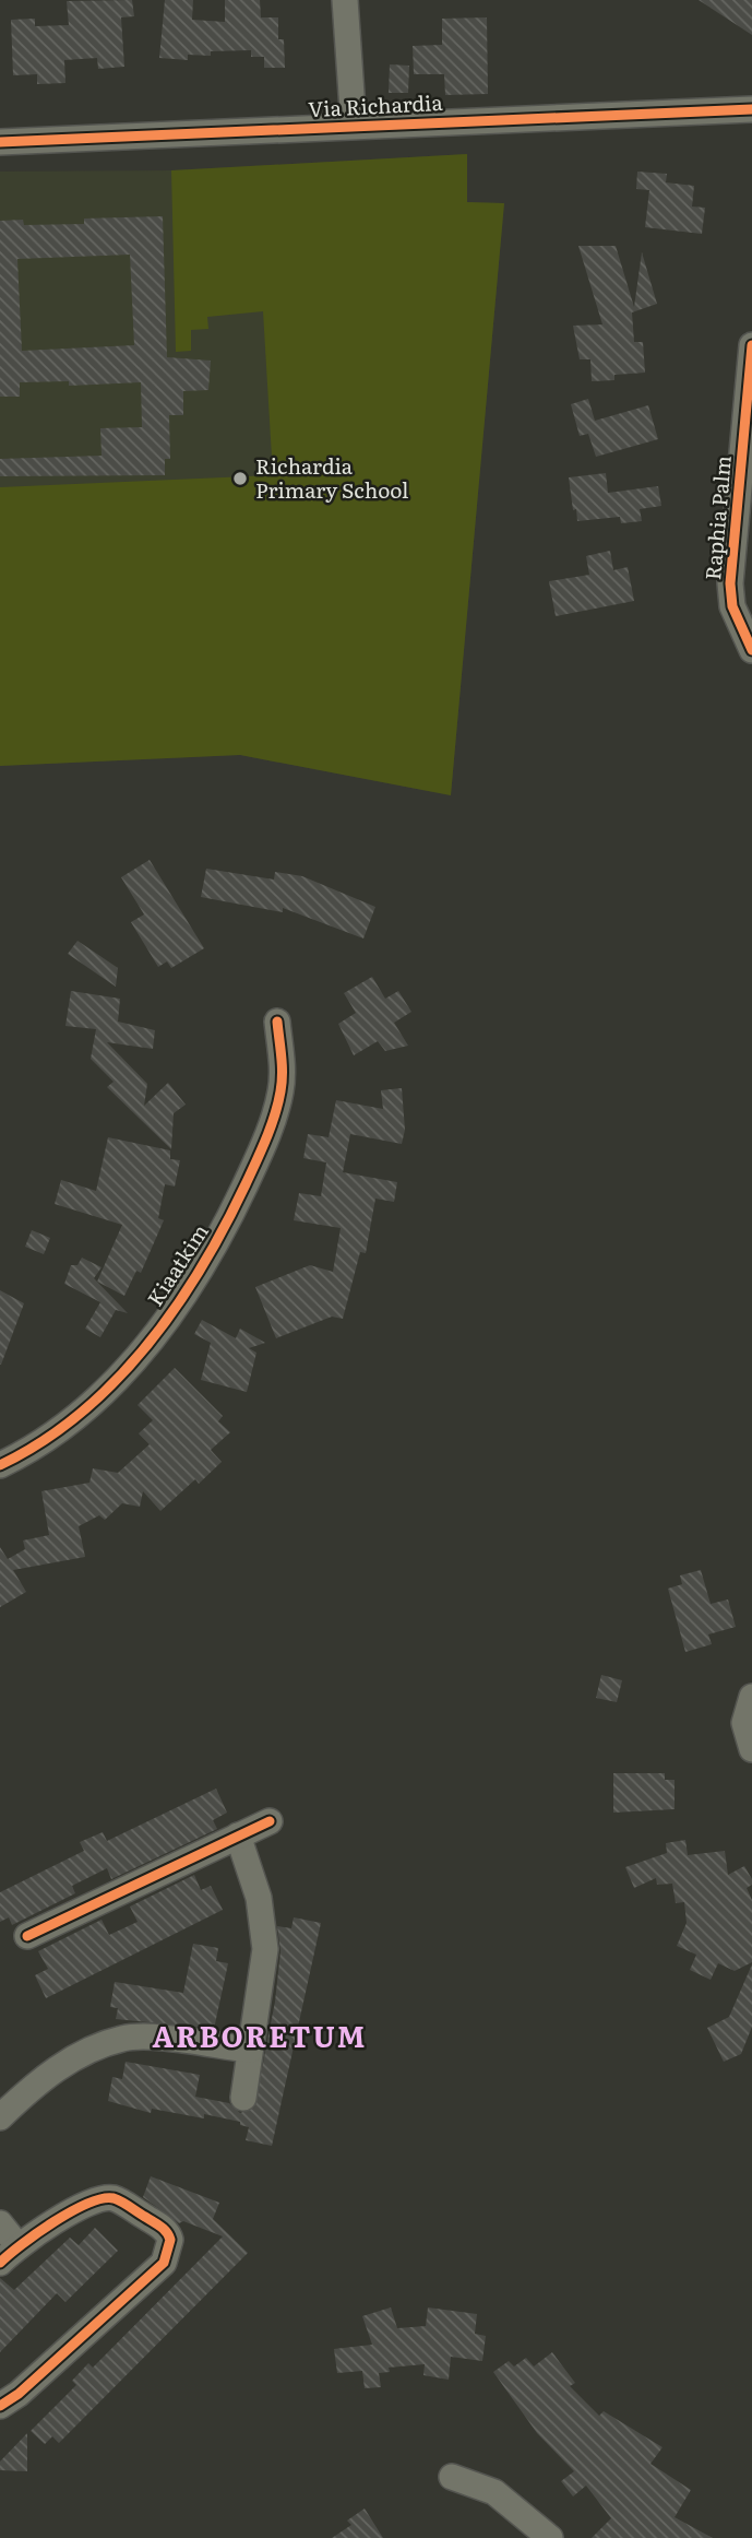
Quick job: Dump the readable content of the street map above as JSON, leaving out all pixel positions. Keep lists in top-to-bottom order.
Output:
{
  "streets": {
    "street": ["Via Richardia", "Raphia Palm", "Kiaatkim"]
  },
  "districts": ["ARBORETUM"],
  "places": ["Richardia Primary School"]
}
